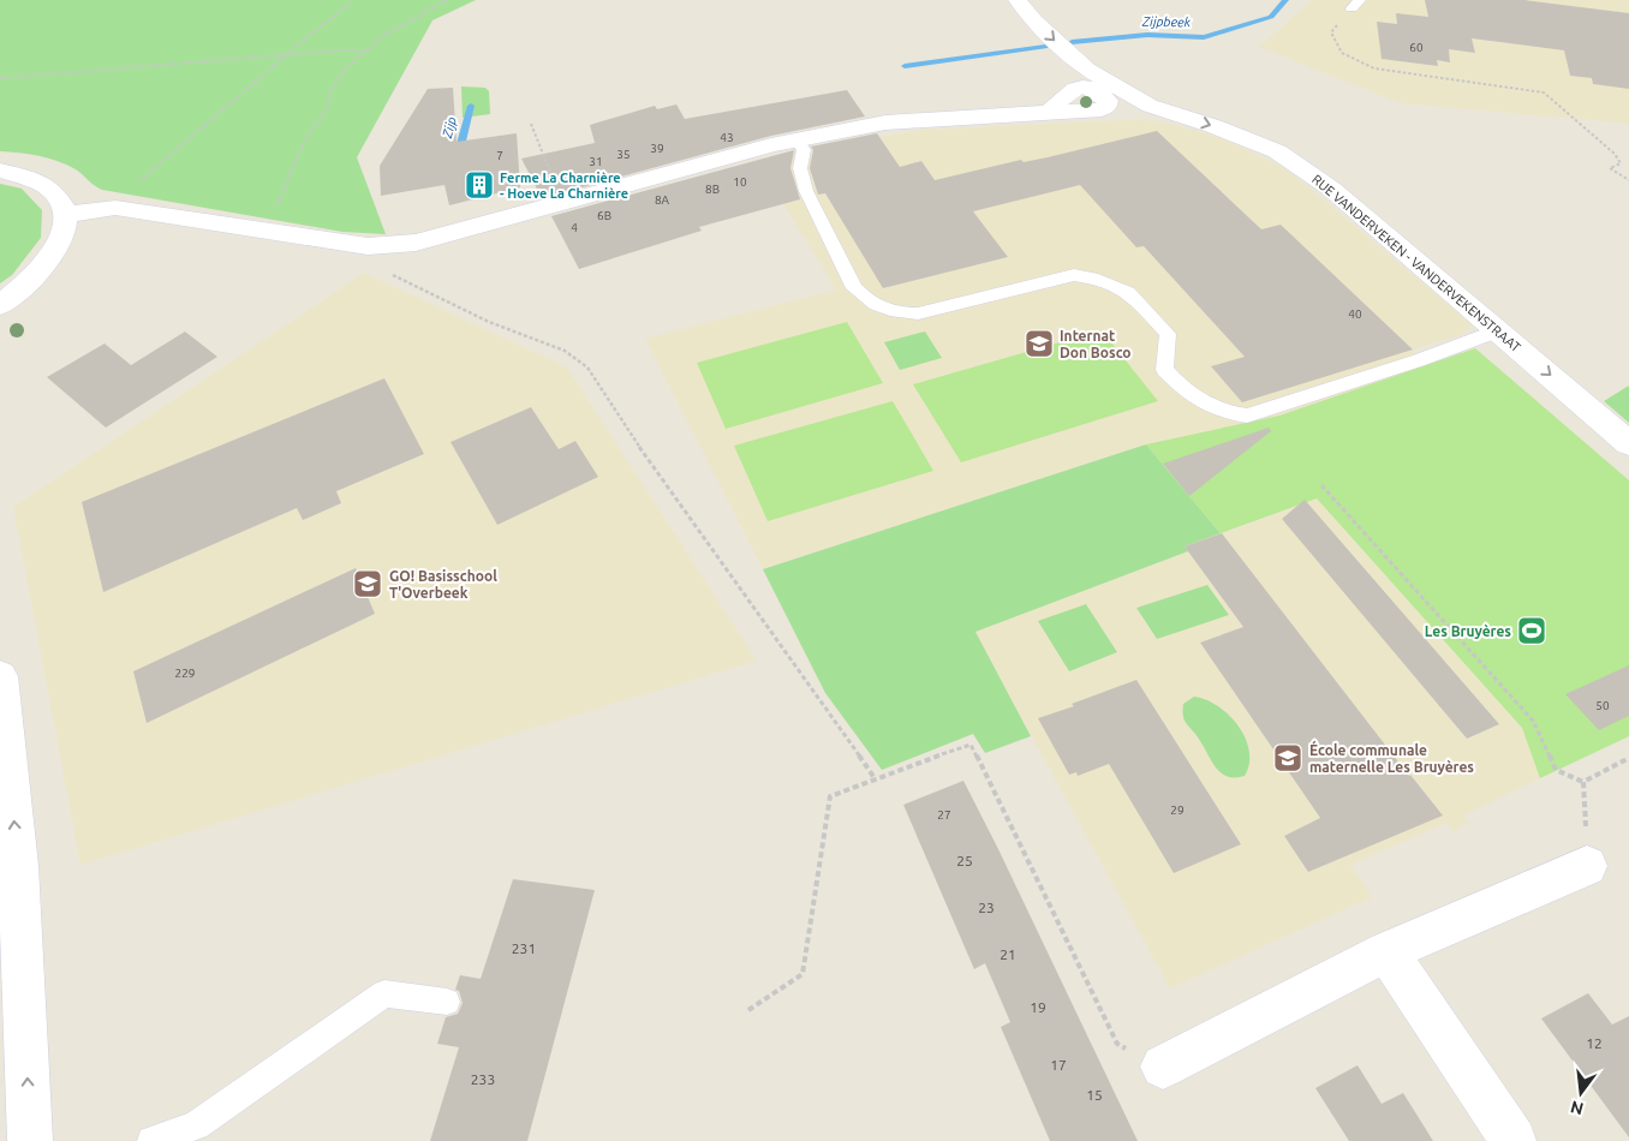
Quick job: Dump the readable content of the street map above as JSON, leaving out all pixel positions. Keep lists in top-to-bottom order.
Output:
{
  "streets": {
    "street": ["RUE VANDERVEKEN - VANDERVEKENSTRAAT"]
  },
  "one_way": ["RUE VANDERVEKEN - VANDERVEKENSTRAAT"],
  "water": ["Zijpbeek", "Zijp"],
  "places": {
    "building": ["Ferme La Charnière - Hoeve La Charnière"],
    "school or university": ["Internat Don Bosco", "GO! Basisschool T'Overbeek", "École communale maternelle Les Bruyères"],
    "sports": ["Les Bruyères"]
  },
  "house_numbers": [
    "60",
    "43",
    "39",
    "35",
    "7",
    "31",
    "10",
    "8B",
    "8A",
    "6B",
    "4",
    "40",
    "229",
    "50",
    "29",
    "27",
    "25",
    "23",
    "231",
    "21",
    "19",
    "12",
    "17",
    "233",
    "15"
  ],
  "north": "bottom"
}
